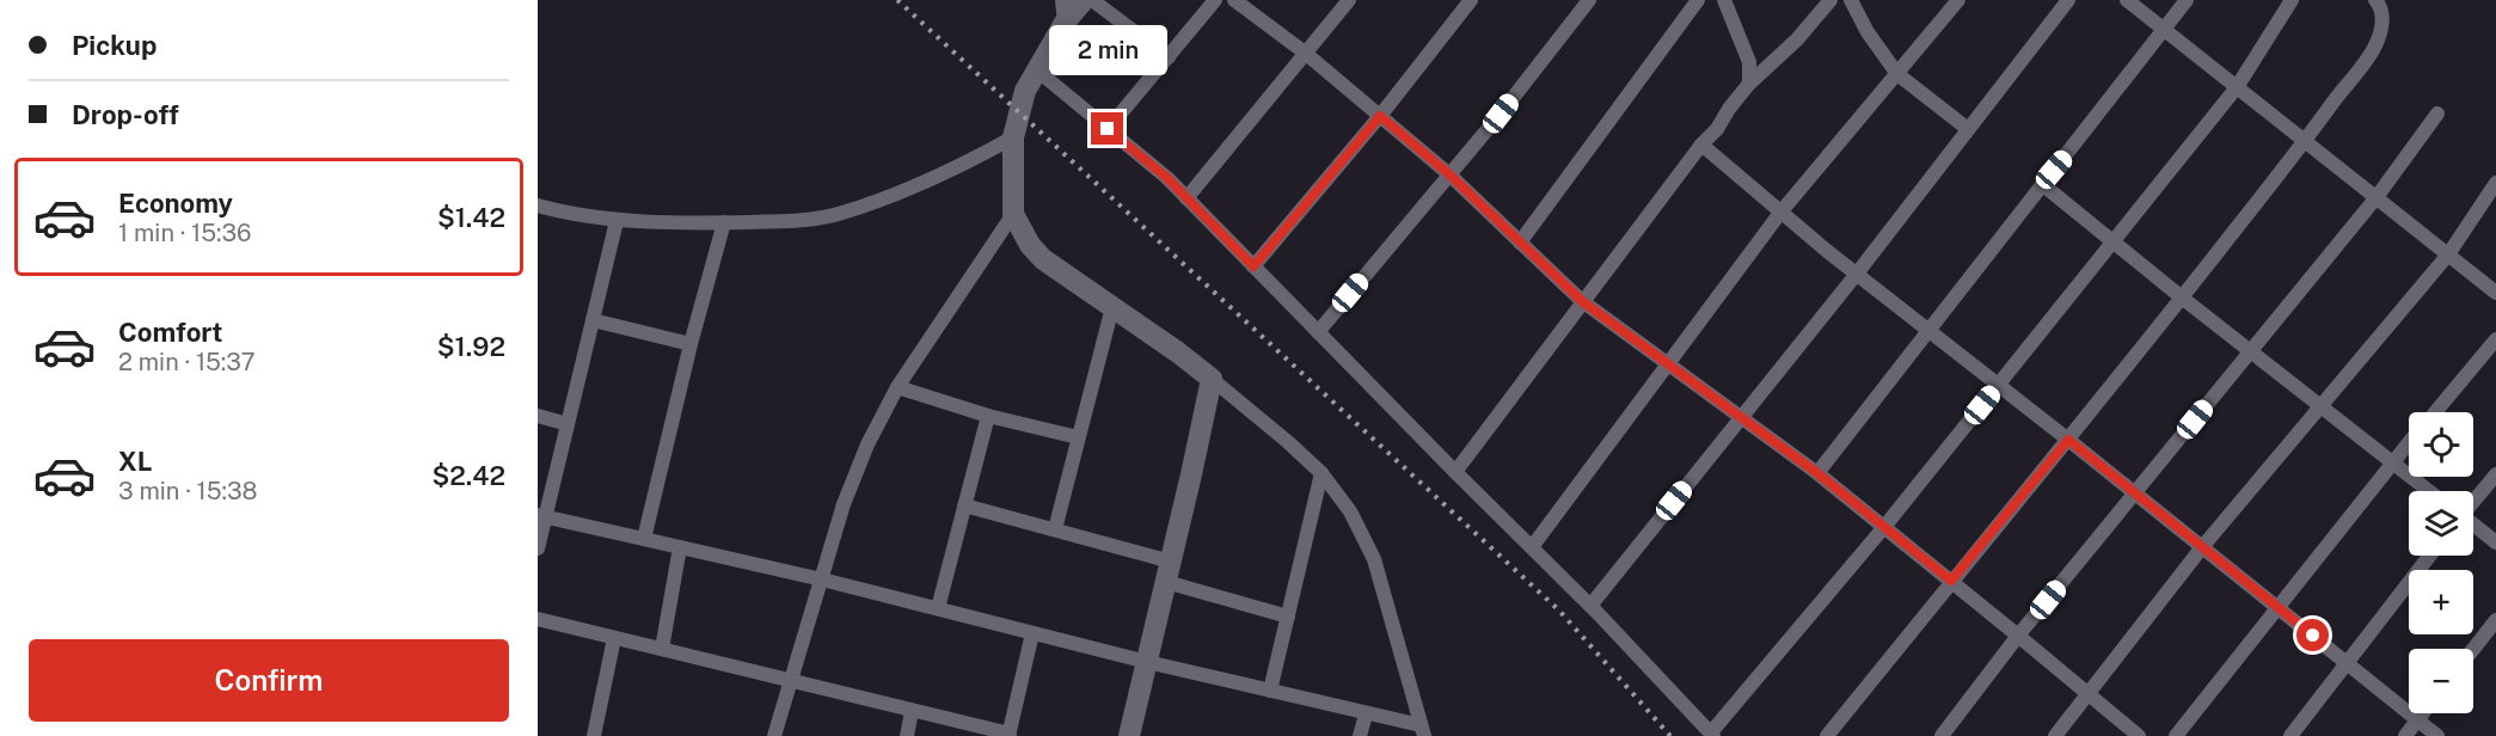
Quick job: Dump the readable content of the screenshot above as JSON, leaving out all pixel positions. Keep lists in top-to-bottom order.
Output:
{
  "page": {
    "banner": ["Pickup", "Drop-off"],
    "bubble": "2 min",
    "list": [
      {
        "name": "Economy",
        "note": "1 min · 15:36",
        "value": "$1.42"
      },
      {
        "name": "Comfort",
        "note": "2 min · 15:37",
        "value": "$1.92"
      },
      {
        "name": "XL",
        "note": "3 min · 15:38",
        "value": "$2.42"
      }
    ],
    "map_buttons": ["+", "−"],
    "buttons": "Confirm"
  }
}
